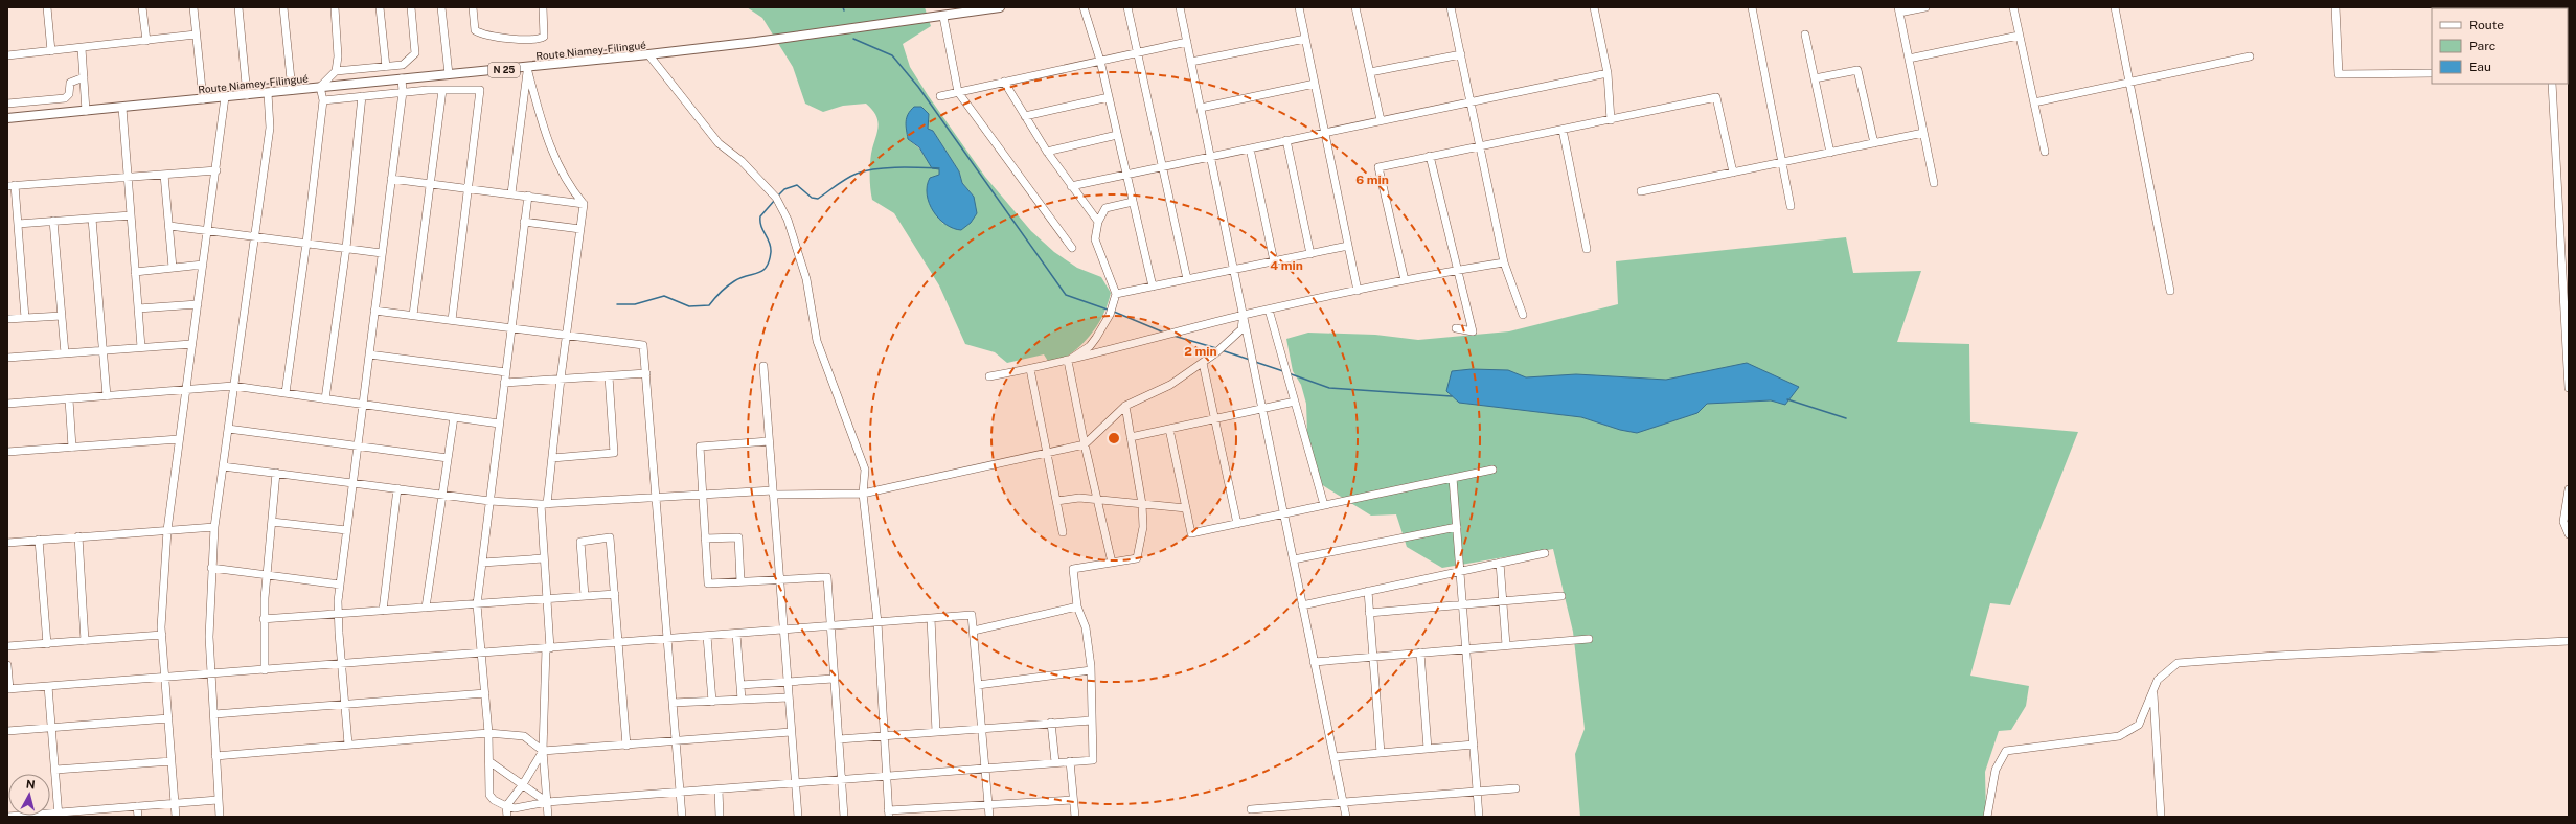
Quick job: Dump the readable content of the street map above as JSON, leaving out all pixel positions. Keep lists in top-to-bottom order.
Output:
{
  "streets": {
    "main road": ["Route Niamey-Filingué", "N 25"]
  },
  "legend": ["Route", "Parc", "Eau"],
  "north": "top",
  "rings": ["6 min", "4 min", "2 min"]
}
